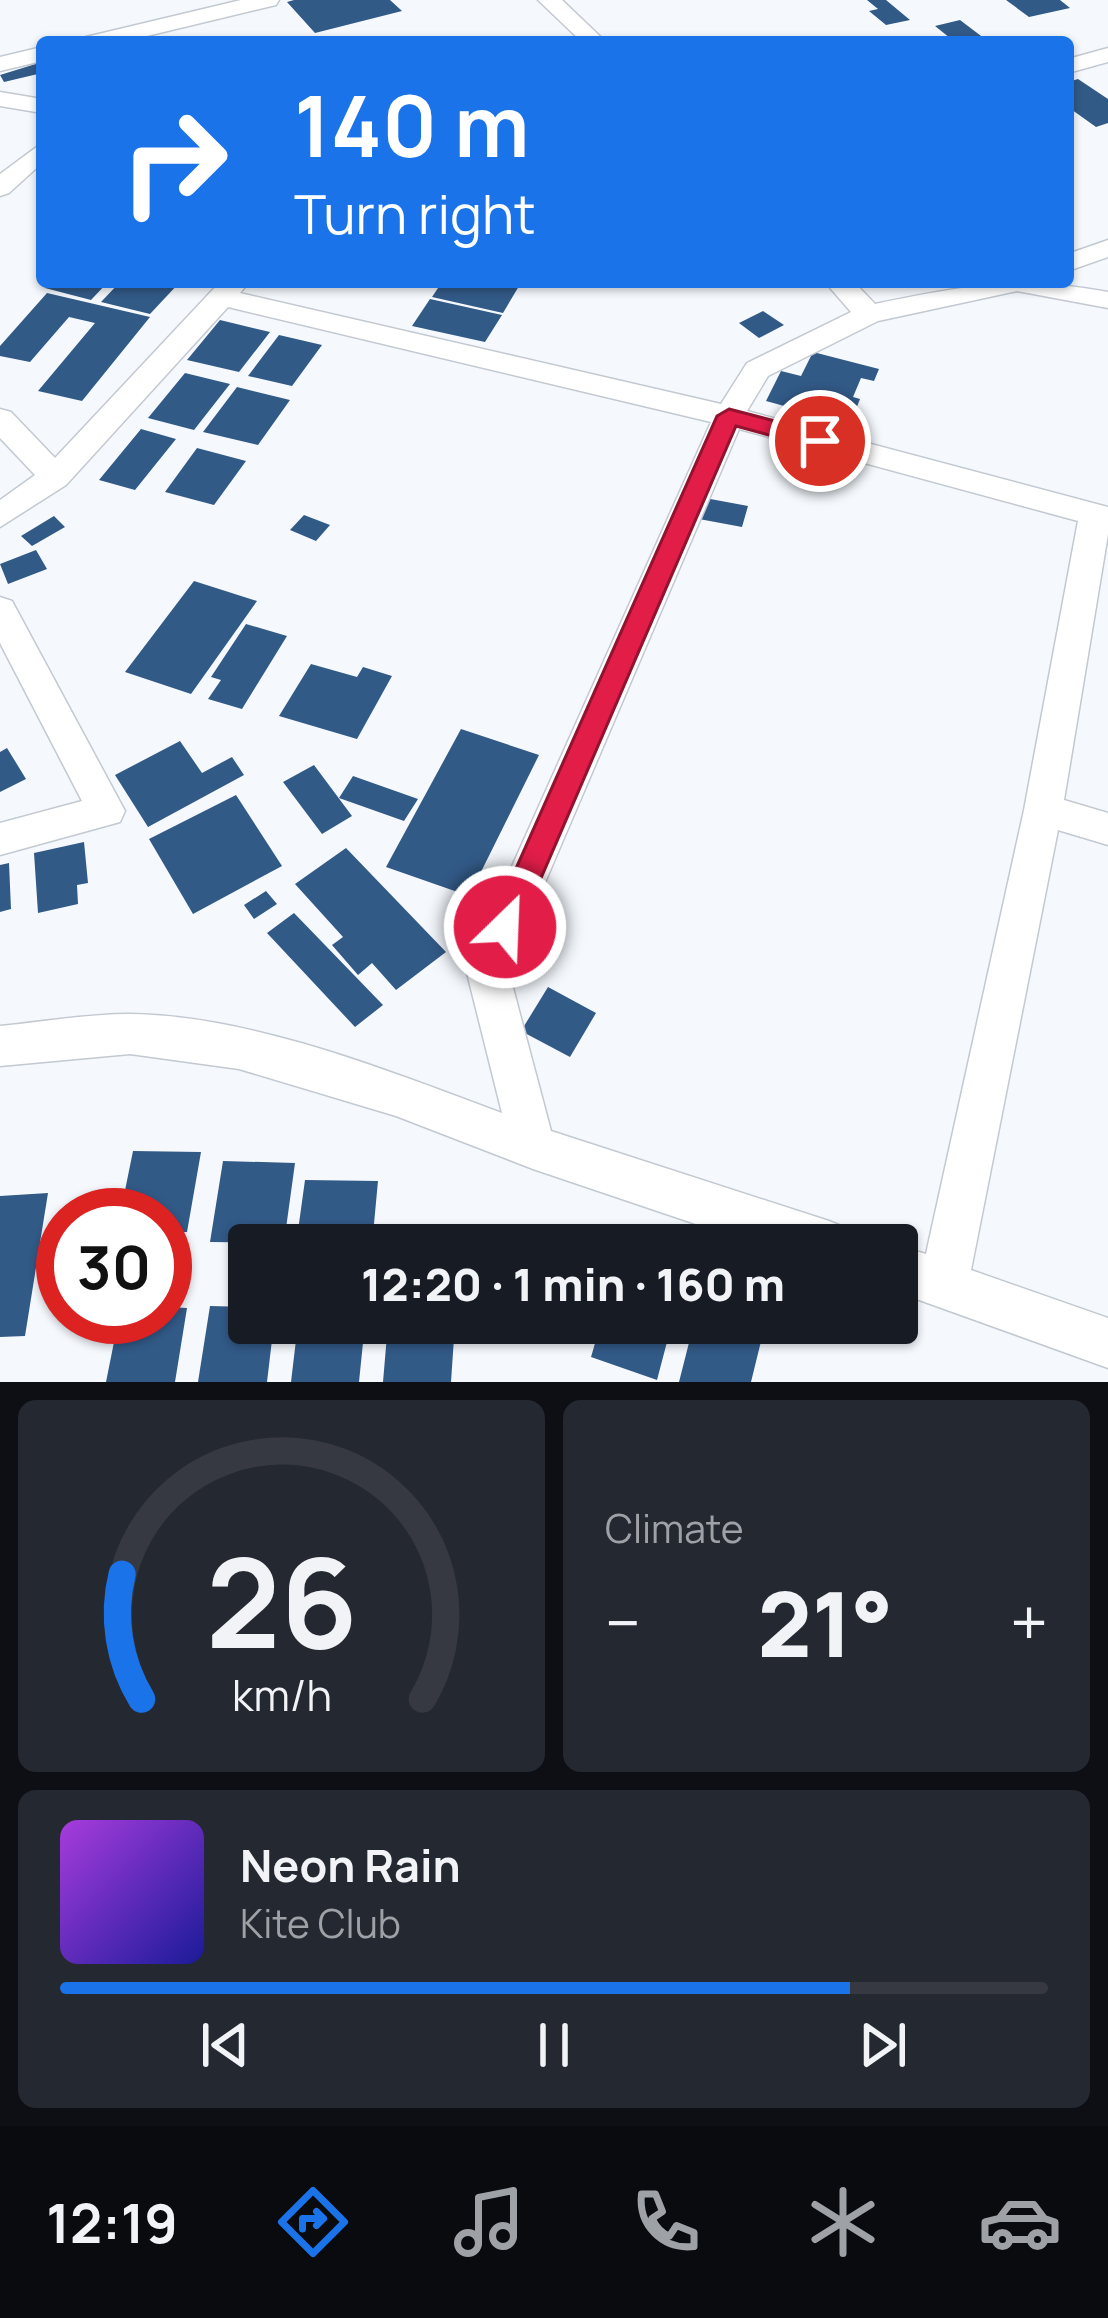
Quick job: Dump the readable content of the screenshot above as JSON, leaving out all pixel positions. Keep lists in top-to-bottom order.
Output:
{
  "page": {
    "turn": ["140 m", "Turn right"],
    "limit": "30",
    "trip": "12:20 · 1 min · 160 m",
    "tile": "Climate",
    "heat": ["−", "21°", "+"],
    "song": ["Neon Rain", "Kite Club"],
    "tabs": "12:19",
    "gauge": ["26", "km/h"]
  }
}
